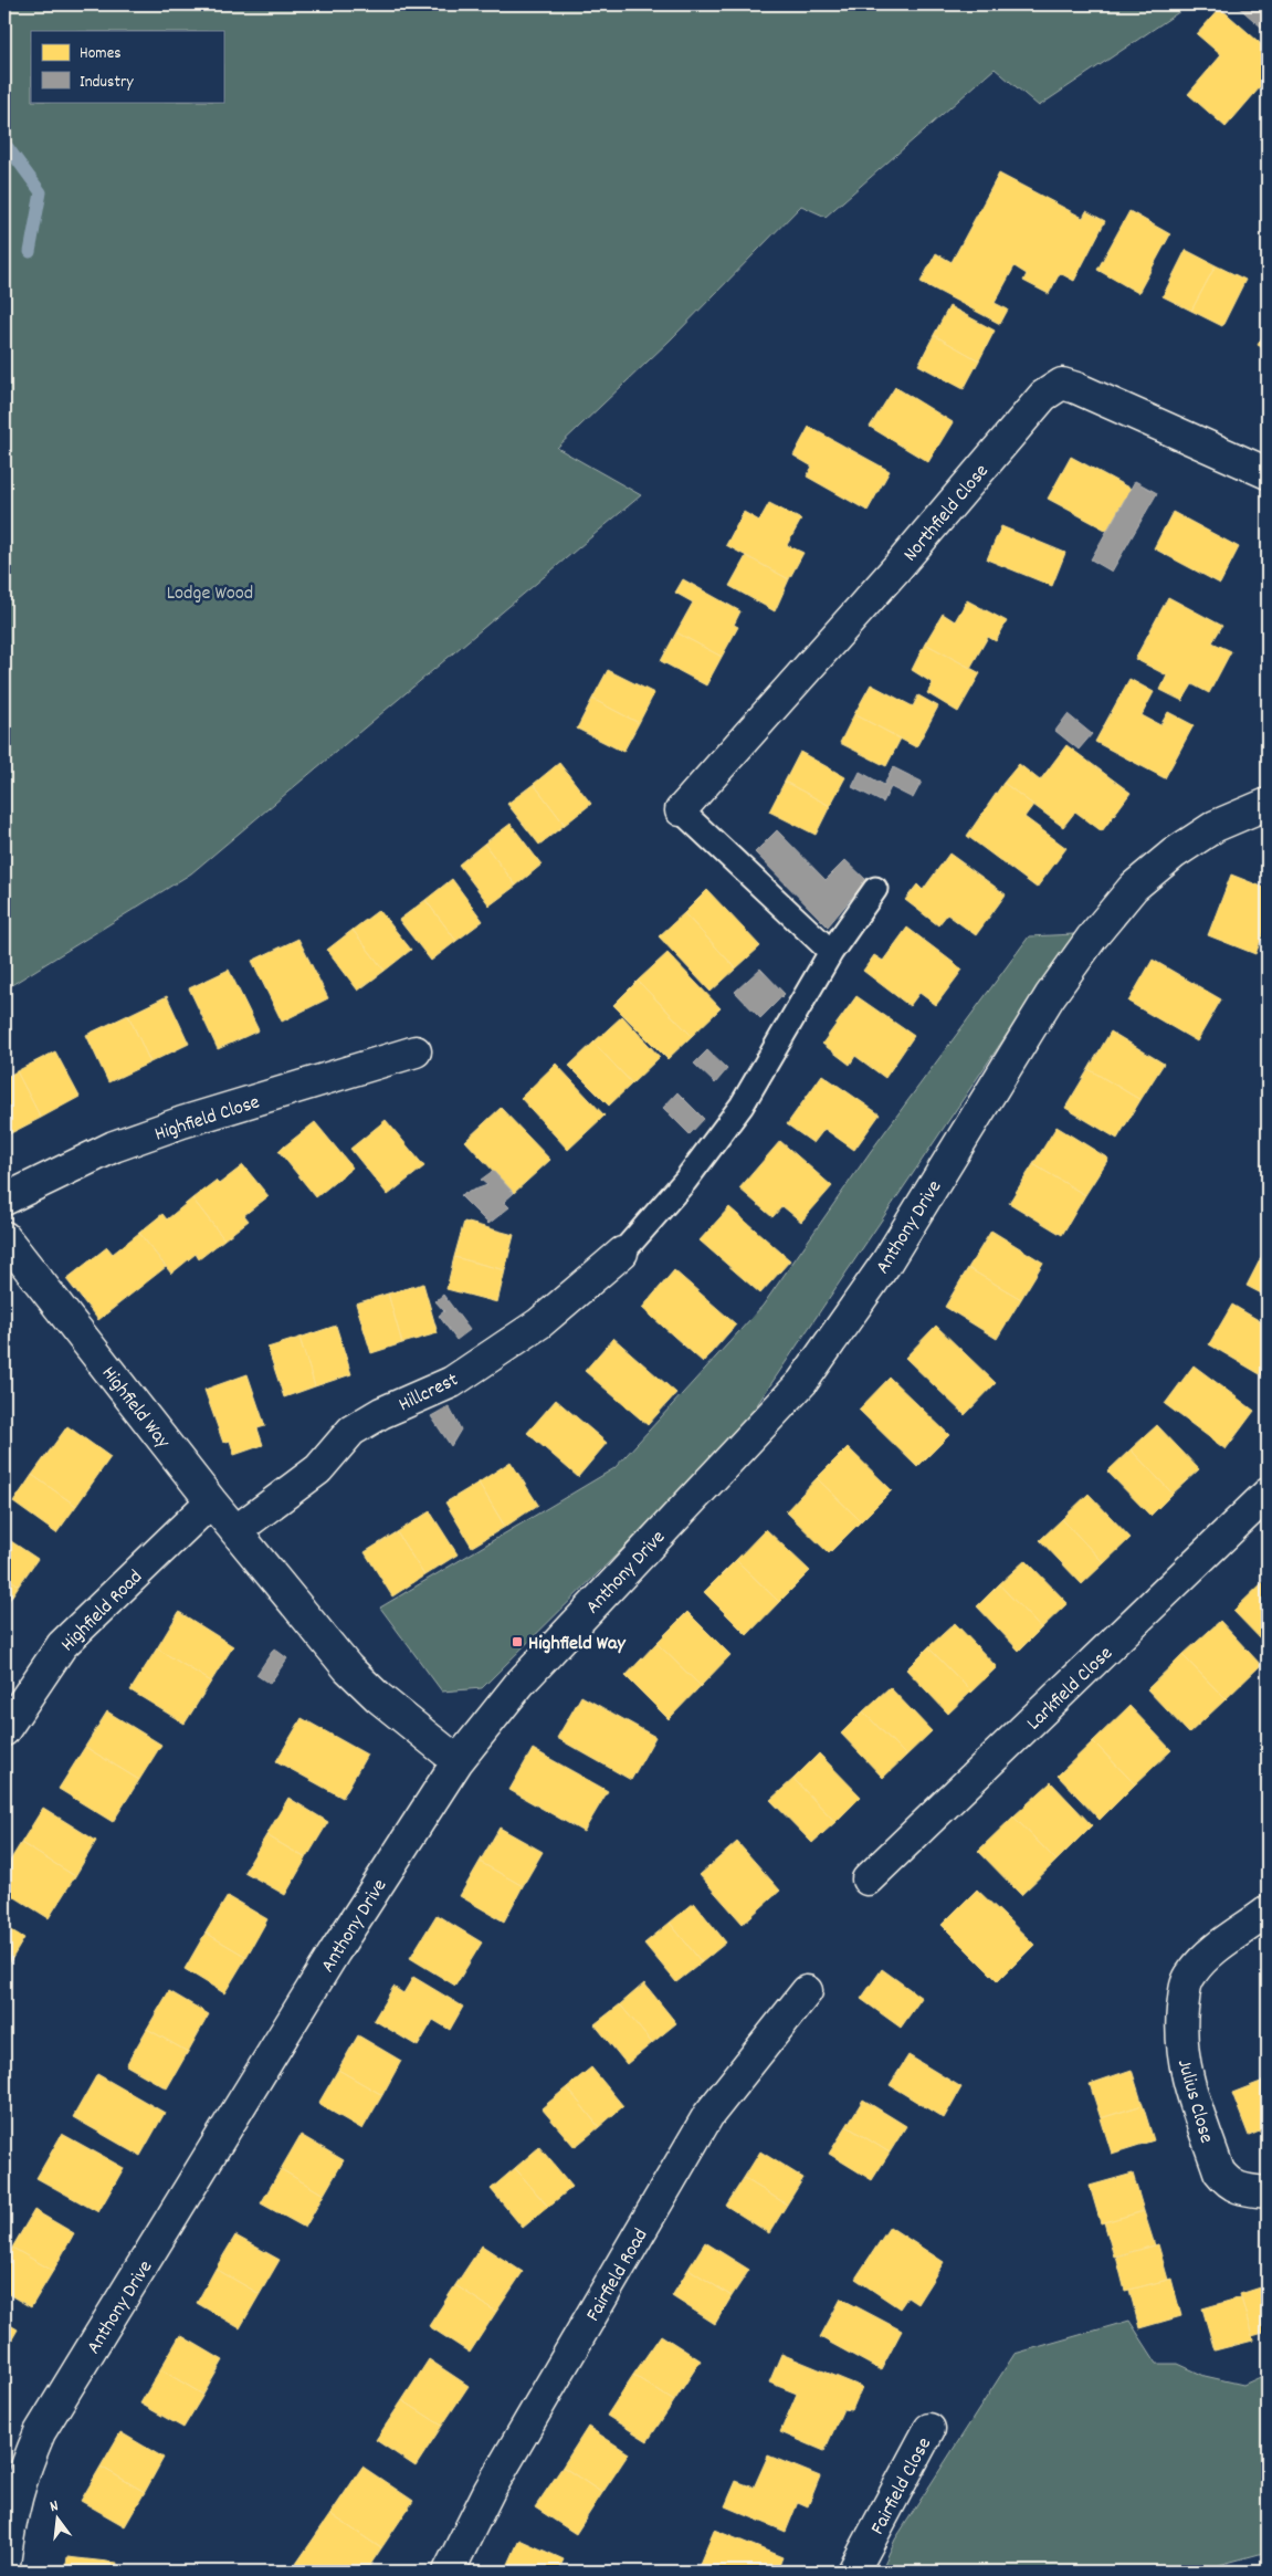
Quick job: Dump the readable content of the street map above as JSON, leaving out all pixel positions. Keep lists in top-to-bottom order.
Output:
{
  "streets": {
    "street": [
      "Northfield Close",
      "Highfield Close",
      "Anthony Drive",
      "Hillcrest",
      "Highfield Way",
      "Highfield Road",
      "Larkfield Close",
      "Julius Close",
      "Fairfield Road",
      "Fairfield Close"
    ]
  },
  "crossings": [
    ["Anthony Drive", "Highfield Way"],
    ["Hillcrest", "Highfield Way"],
    ["Highfield Way", "Highfield Road"]
  ],
  "parks": ["Lodge Wood"],
  "places": {
    "transit": ["Highfield Way"]
  },
  "legend": ["Homes", "Industry"],
  "north": "top"
}
